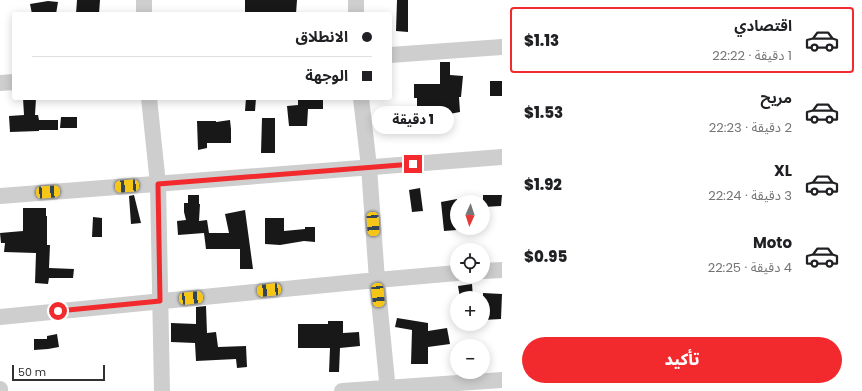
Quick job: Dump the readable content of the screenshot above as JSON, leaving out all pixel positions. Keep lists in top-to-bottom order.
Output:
{
  "scale_bar": "50 m",
  "north": "bottom",
  "page": {
    "list": [
      {
        "name": "اقتصادي",
        "note": "1 دقيقة · 22:22",
        "value": "$1.13"
      },
      {
        "name": "مريح",
        "note": "2 دقيقة · 22:23",
        "value": "$1.53"
      },
      {
        "name": "XL",
        "note": "3 دقيقة · 22:24",
        "value": "$1.92"
      },
      {
        "name": "Moto",
        "note": "4 دقيقة · 22:25",
        "value": "$0.95"
      }
    ],
    "banner": ["الانطلاق", "الوجهة"],
    "bubble": "1 دقيقة",
    "map_buttons": ["+", "−"],
    "buttons": "تأكيد",
    "scale": "50 m"
  }
}
